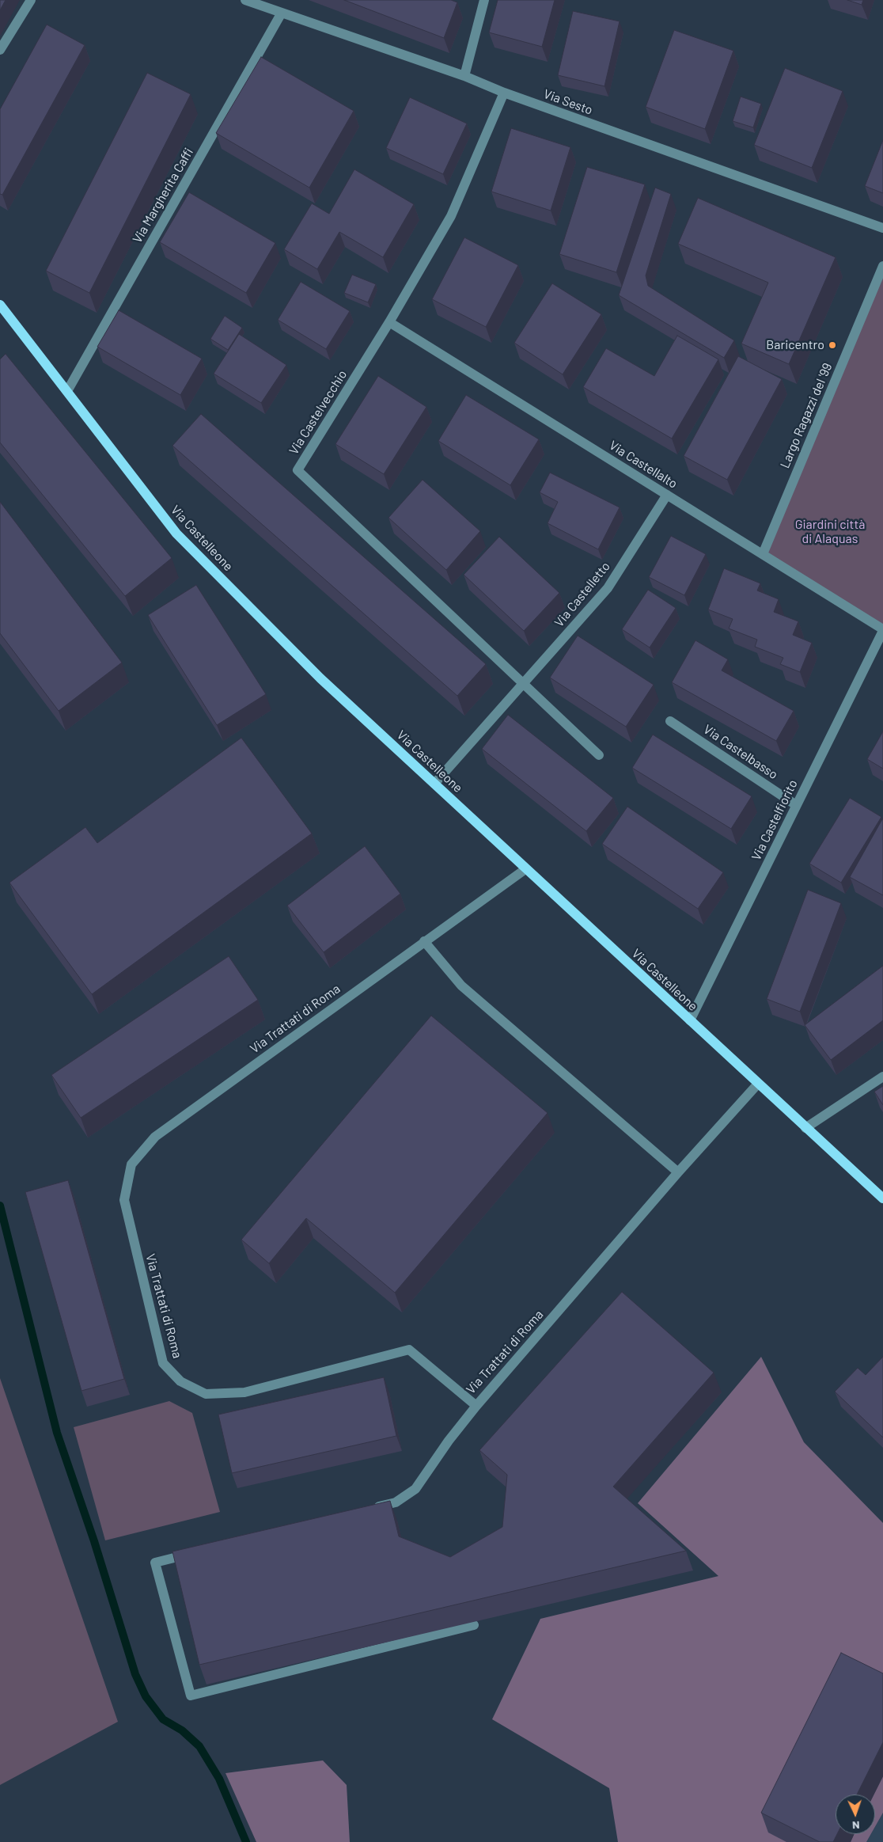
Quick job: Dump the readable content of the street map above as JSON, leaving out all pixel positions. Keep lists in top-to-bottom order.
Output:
{
  "streets": {
    "main road": ["Via Castelleone"],
    "street": [
      "Via Sesto",
      "Via Margherita Caffi",
      "Via Castelvecchio",
      "Largo Ragazzi del '99",
      "Via Castellalto",
      "Via Castelletto",
      "Via Castelbasso",
      "Via Castelfiorito",
      "Via Trattati di Roma"
    ]
  },
  "crossings": [
    ["Via Sesto", "Via Margherita Caffi"],
    ["Via Sesto", "Via Castelvecchio"],
    ["Via Margherita Caffi", "Via Castelleone"],
    ["Via Castelvecchio", "Via Castellalto"],
    ["Via Castelvecchio", "Via Castelletto"],
    ["Largo Ragazzi del '99", "Via Castellalto"],
    ["Via Castellalto", "Via Castelletto"],
    ["Via Castellalto", "Via Castelfiorito"],
    ["Via Castelleone", "Via Castelletto"],
    ["Via Castelleone", "Via Castelfiorito"],
    ["Via Castelleone", "Via Trattati di Roma"],
    ["Via Castelbasso", "Via Castelfiorito"]
  ],
  "parks": ["Giardini città di Alaquas"],
  "places": ["Baricentro"],
  "north": "bottom"
}
